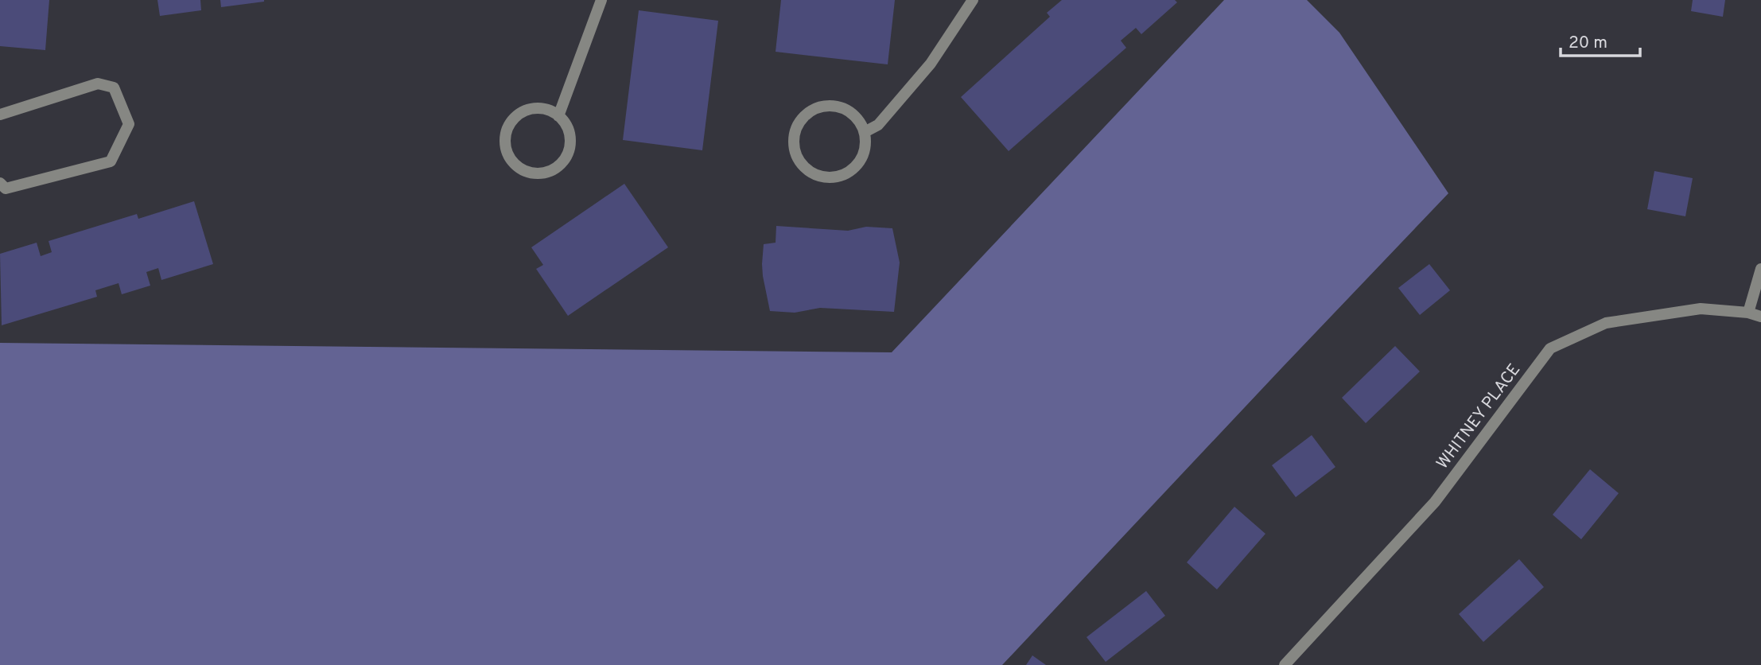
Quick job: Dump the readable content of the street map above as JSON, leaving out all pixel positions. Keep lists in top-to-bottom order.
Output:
{
  "streets": {
    "street": ["WHITNEY PLACE"]
  },
  "scale_bar": "20 m"
}
